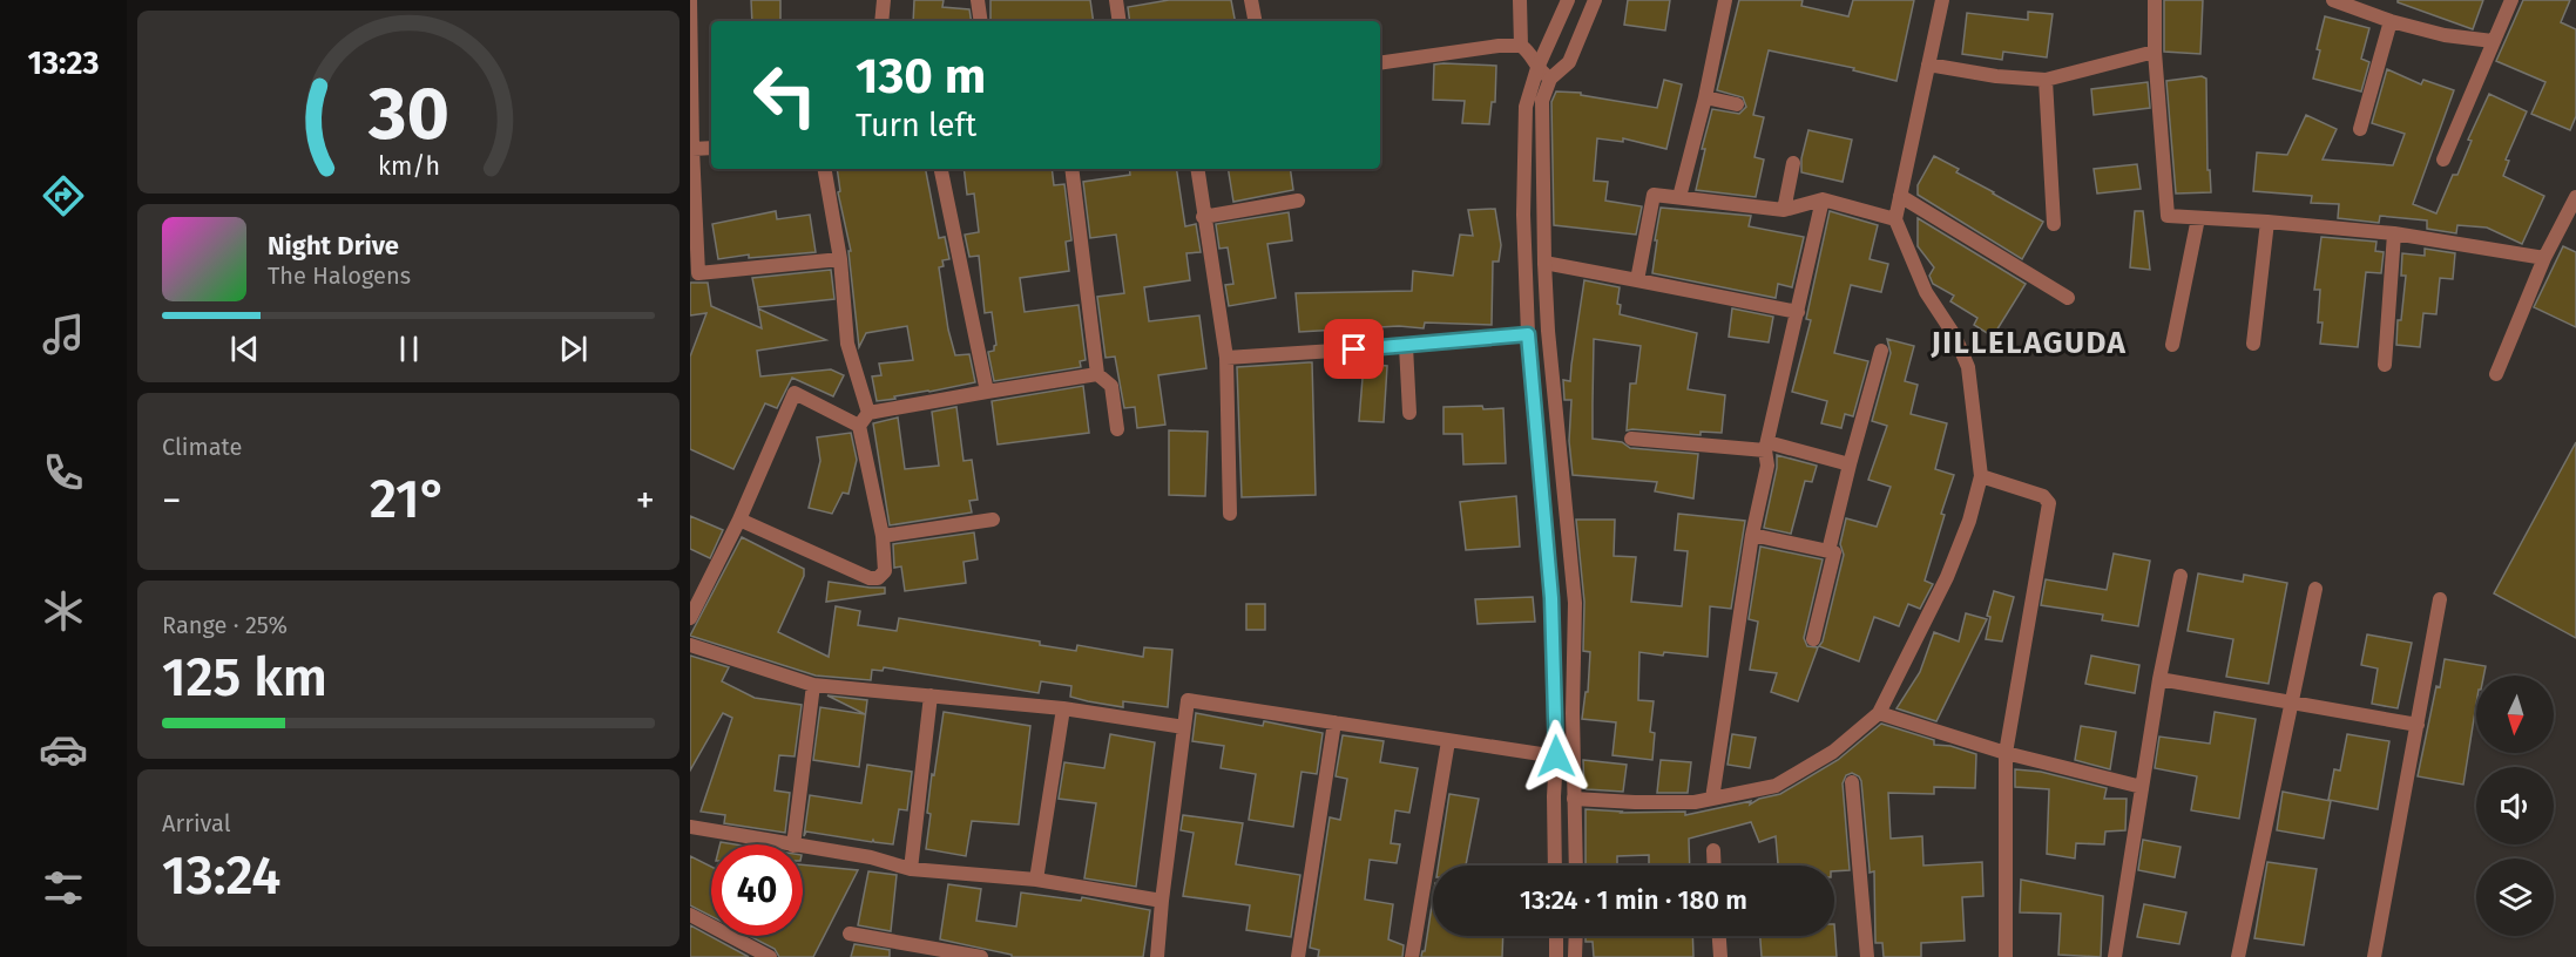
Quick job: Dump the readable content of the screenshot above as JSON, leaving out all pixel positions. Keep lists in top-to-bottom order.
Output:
{
  "districts": ["JILLELAGUDA"],
  "north": "bottom",
  "page": {
    "tabs": "13:23",
    "turn": ["130 m", "Turn left"],
    "song": ["Night Drive", "The Halogens"],
    "tile": [
      "Climate",
      ["Range · 25%", "125 km"],
      ["Arrival", "13:24"]
    ],
    "heat": ["−", "21°", "+"],
    "limit": "40",
    "trip": "13:24 · 1 min · 180 m",
    "gauge": ["30", "km/h"]
  }
}
